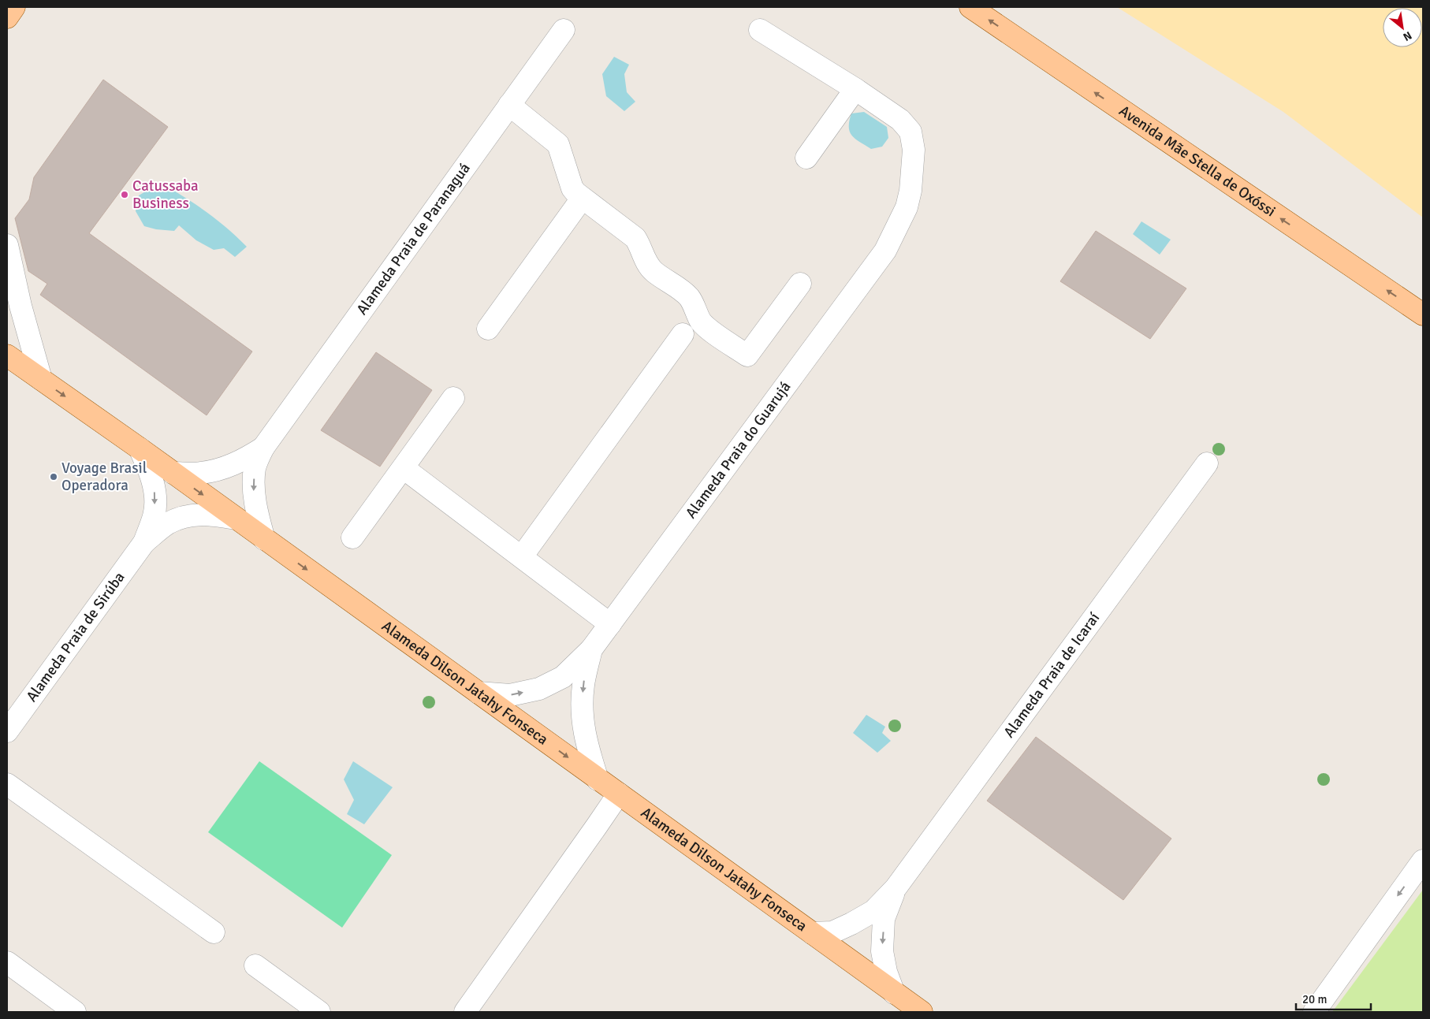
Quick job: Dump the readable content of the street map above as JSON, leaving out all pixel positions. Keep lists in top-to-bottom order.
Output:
{
  "streets": {
    "main road": ["Avenida Mãe Stella de Oxóssi", "Alameda Dilson Jatahy Fonseca"],
    "street": [
      "Alameda Praia de Paranaguá",
      "Alameda Praia do Guarujá",
      "Alameda Praia de Sirúba",
      "Alameda Praia de Icaraí"
    ]
  },
  "crossings": [
    ["Alameda Praia de Paranaguá", "Alameda Dilson Jatahy Fonseca"],
    ["Alameda Praia do Guarujá", "Alameda Dilson Jatahy Fonseca"],
    ["Alameda Praia de Sirúba", "Alameda Dilson Jatahy Fonseca"],
    ["Alameda Praia de Icaraí", "Alameda Dilson Jatahy Fonseca"]
  ],
  "one_way": ["Avenida Mãe Stella de Oxóssi", "Alameda Dilson Jatahy Fonseca"],
  "places": ["Catussaba Business", "Voyage Brasil Operadora"],
  "scale_bar": "20 m",
  "north": "bottom right"
}
